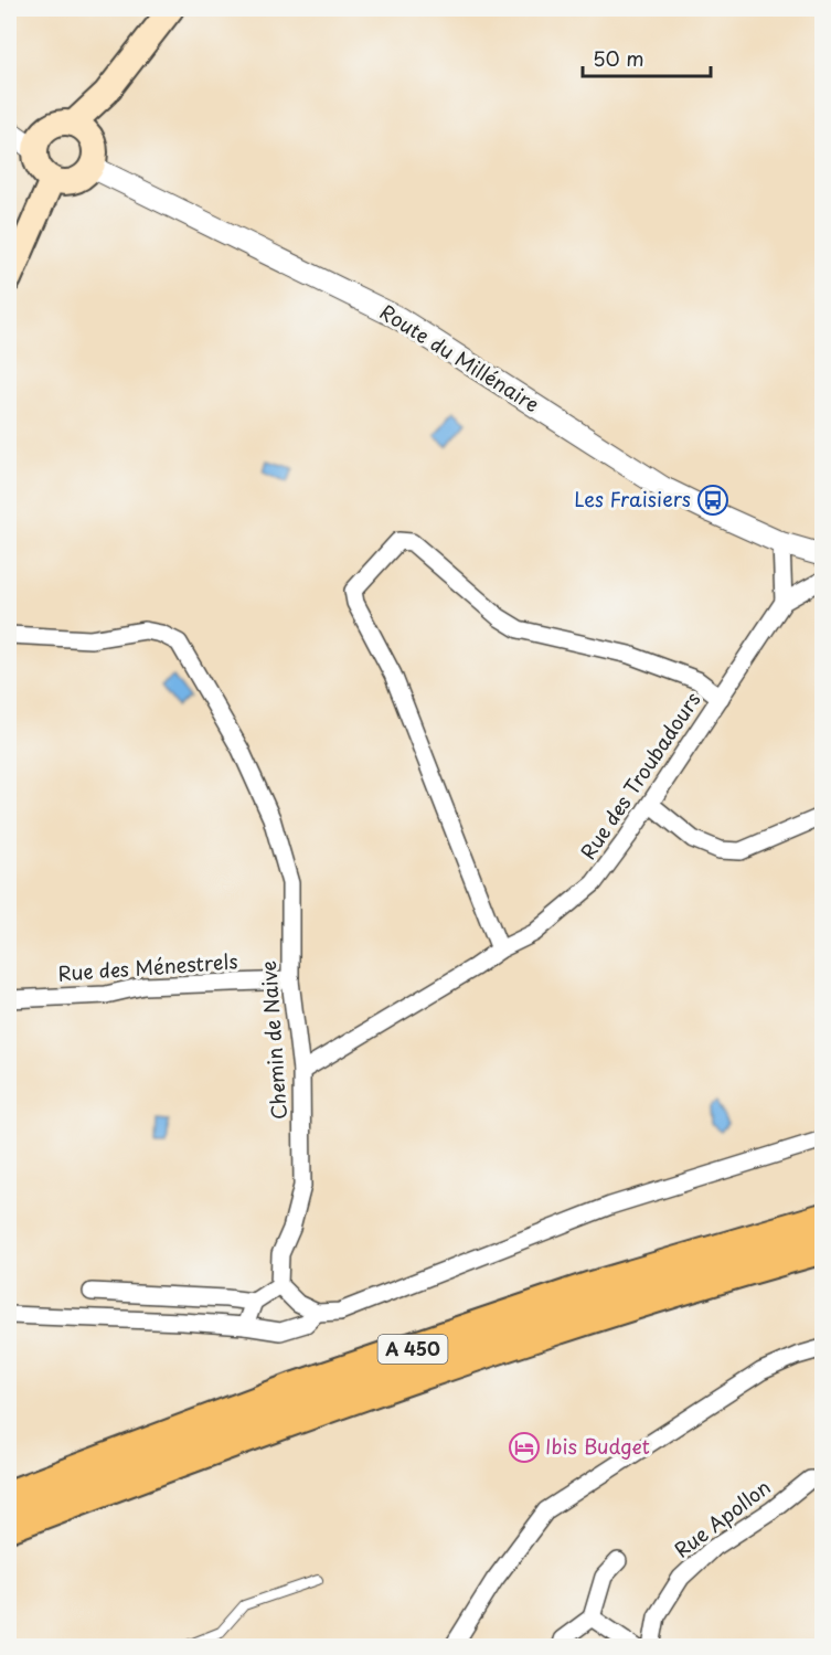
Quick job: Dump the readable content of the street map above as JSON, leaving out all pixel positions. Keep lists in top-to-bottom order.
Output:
{
  "streets": {
    "highway": ["A 450"],
    "street": [
      "Route du Millénaire",
      "Rue des Troubadours",
      "Rue des Ménestrels",
      "Chemin de Naive",
      "Rue Apollon"
    ]
  },
  "crossings": [
    ["Rue des Troubadours", "Chemin de Naive"],
    ["Rue des Ménestrels", "Chemin de Naive"]
  ],
  "places": {
    "bus stop": ["Les Fraisiers"],
    "hotel": ["Ibis Budget"]
  },
  "scale_bar": "50 m"
}
